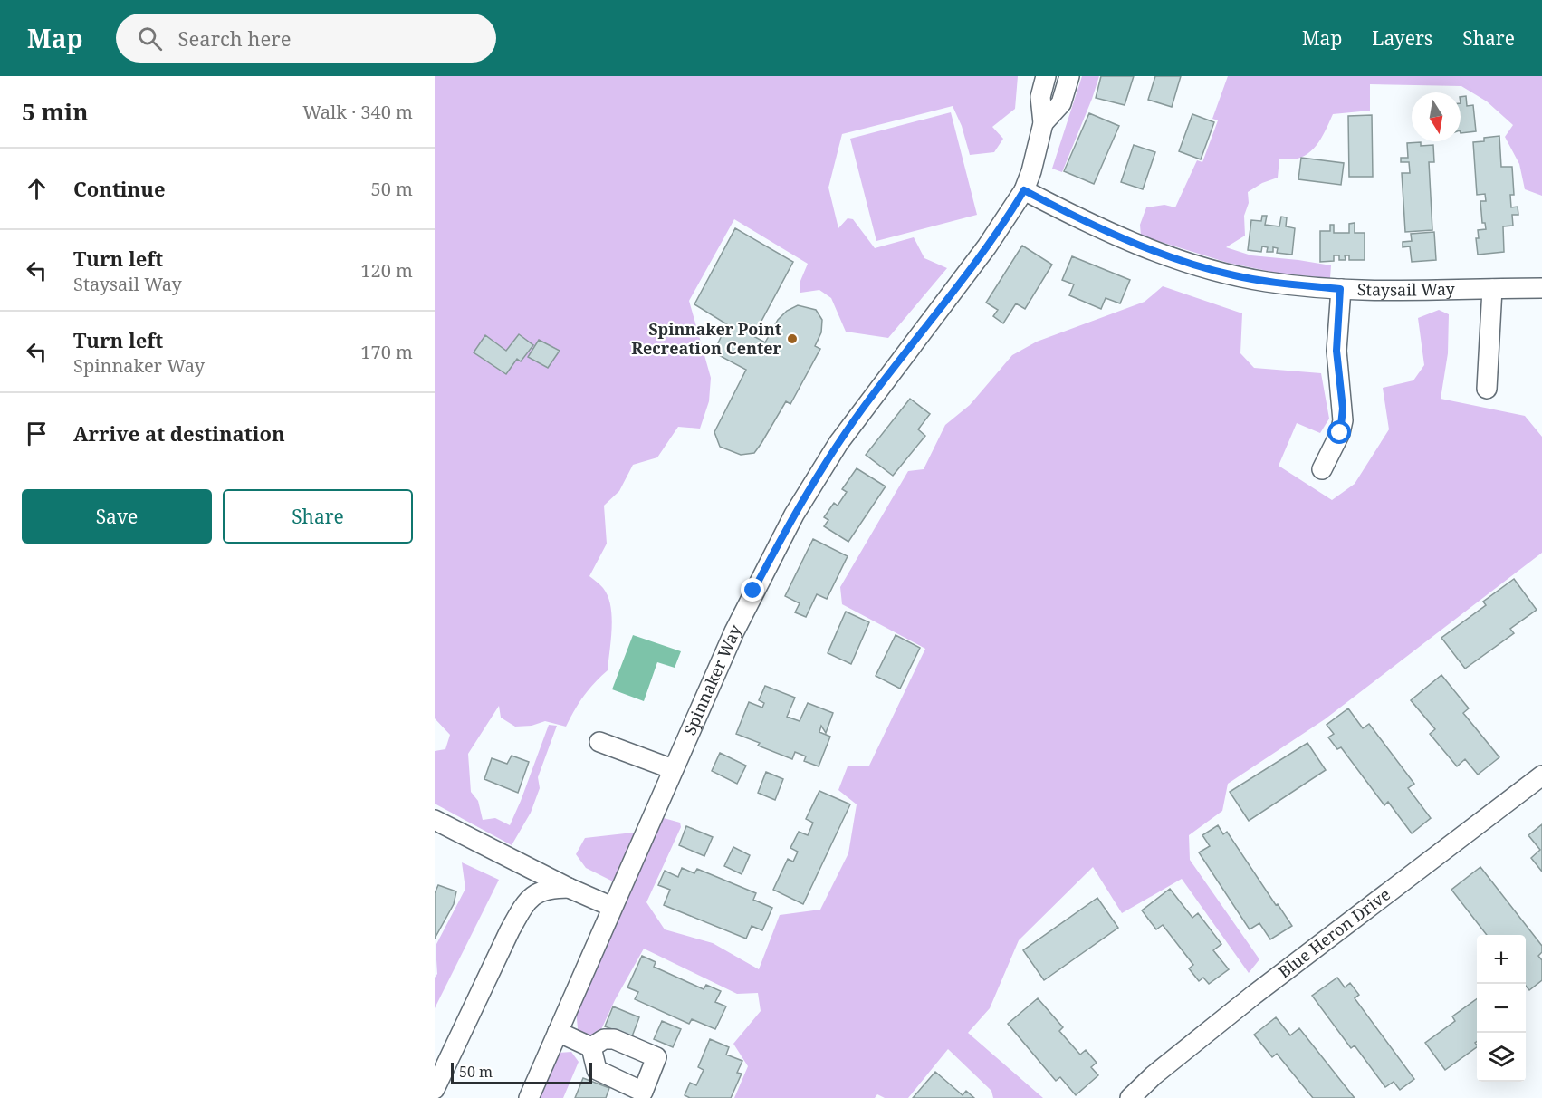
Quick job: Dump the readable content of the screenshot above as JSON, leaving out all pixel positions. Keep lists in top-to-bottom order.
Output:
{
  "streets": {
    "street": ["Staysail Way", "Spinnaker Way", "Blue Heron Drive"]
  },
  "crossings": [
    ["Staysail Way", "Spinnaker Way"]
  ],
  "places": ["Spinnaker Point Recreation Center"],
  "scale_bar": "50 m",
  "north": "bottom",
  "page": {
    "header": "Map",
    "search": "Search here",
    "nav": ["Map", "Layers", "Share"],
    "heading": ["5 min", "Walk · 340 m"],
    "list": [
      ["Continue", "50 m"],
      ["Turn left", "Staysail Way", "120 m"],
      ["Turn left", "Spinnaker Way", "170 m"],
      "Arrive at destination"
    ],
    "buttons": ["Save", "Share"],
    "map_buttons": ["+", "−"],
    "scale": "50 m"
  }
}
